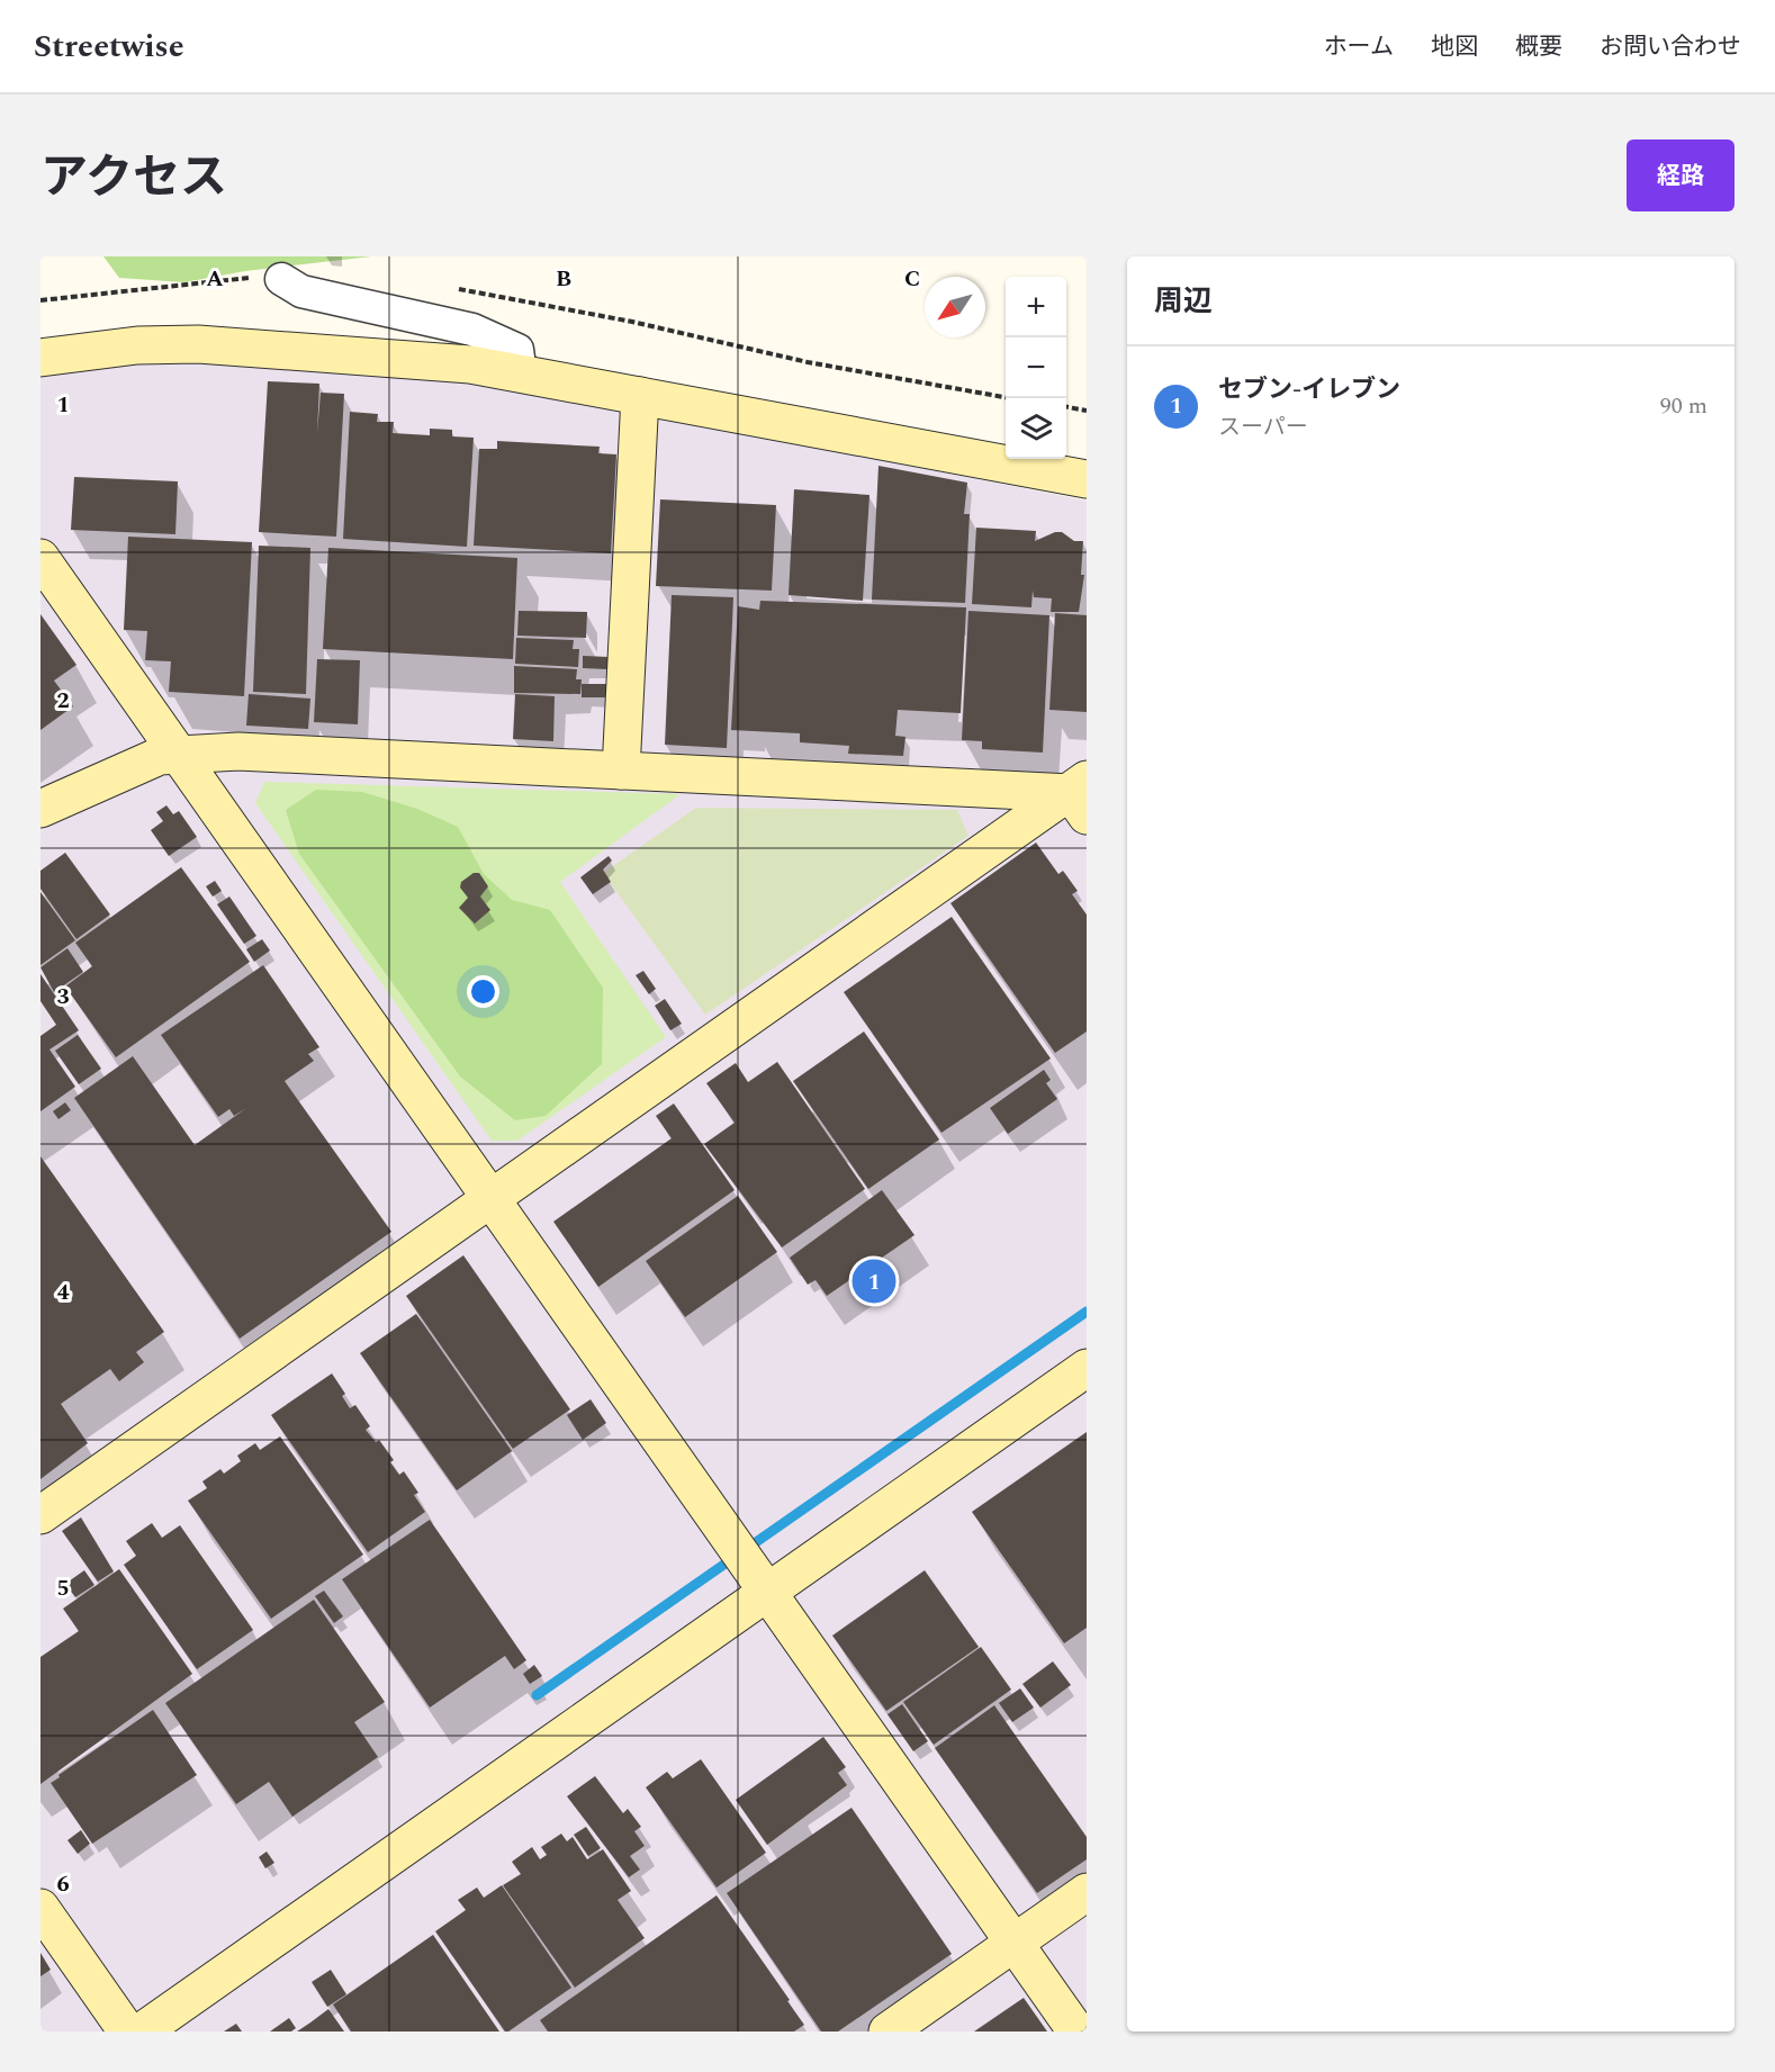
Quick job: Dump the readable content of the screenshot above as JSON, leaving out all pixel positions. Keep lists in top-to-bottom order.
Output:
{
  "north": "bottom left",
  "page": {
    "header": "Streetwise",
    "nav": [
      "ホーム",
      "地図",
      "概要",
      "お問い合わせ"
    ],
    "title": "アクセス",
    "buttons": "経路",
    "heading": "周辺",
    "map_buttons": ["+", "−"],
    "list": [
      {
        "mark": "1",
        "name": "セブン-イレブン",
        "note": "スーパー",
        "value": "90 m"
      }
    ],
    "pins": "1"
  },
  "grid": {
    "columns": ["A", "B", "C"],
    "rows": [
      "1",
      "2",
      "3",
      "4",
      "5",
      "6"
    ]
  }
}
